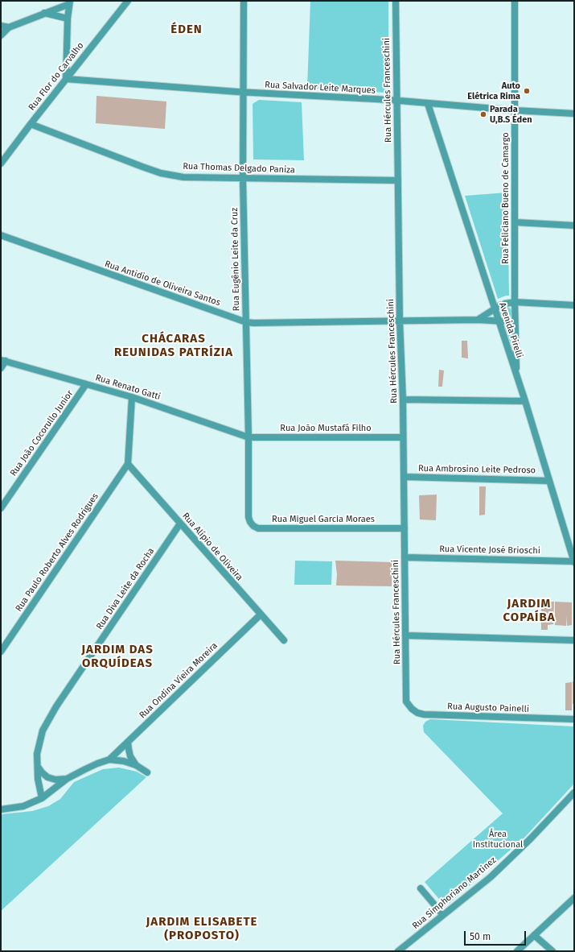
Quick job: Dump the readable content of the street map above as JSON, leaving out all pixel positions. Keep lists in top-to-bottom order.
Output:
{
  "streets": {
    "street": [
      "Rua Flor do Carvalho",
      "Rua Salvador Leite Marques",
      "Rua Hércules Franceschini",
      "Rua Thomas Delgado Paniza",
      "Rua Feliciano Bueno de Camargo",
      "Rua Eugênio Leite da Cruz",
      "Rua Antidio de Oliveira Santos",
      "Avenida Pirelli",
      "Rua Renato Gatti",
      "Rua João Mustafá Filho",
      "Rua João Cocorullo Junior",
      "Rua Ambrosino Leite Pedroso",
      "Rua Miguel Garcia Moraes",
      "Rua Alípio de Oliveira",
      "Rua Vicente José Brioschi",
      "Rua Paulo Roberto Alves Rodrigues",
      "Rua Diva Leite da Rocha",
      "Rua Ondina Vieira Moreira",
      "Rua Augusto Painelli",
      "Rua Simphoriano Martinez"
    ]
  },
  "crossings": [
    ["Rua Flor do Carvalho", "Rua Salvador Leite Marques"],
    ["Rua Flor do Carvalho", "Rua Thomas Delgado Paniza"],
    ["Rua Salvador Leite Marques", "Rua Hércules Franceschini"],
    ["Rua Salvador Leite Marques", "Rua Feliciano Bueno de Camargo"],
    ["Rua Salvador Leite Marques", "Rua Eugênio Leite da Cruz"],
    ["Rua Salvador Leite Marques", "Avenida Pirelli"],
    ["Rua Hércules Franceschini", "Rua Thomas Delgado Paniza"],
    ["Rua Hércules Franceschini", "Rua Antidio de Oliveira Santos"],
    ["Rua Hércules Franceschini", "Rua João Mustafá Filho"],
    ["Rua Hércules Franceschini", "Rua Ambrosino Leite Pedroso"],
    ["Rua Hércules Franceschini", "Rua Miguel Garcia Moraes"],
    ["Rua Hércules Franceschini", "Rua Vicente José Brioschi"],
    ["Rua Hércules Franceschini", "Rua Augusto Painelli"],
    ["Rua Thomas Delgado Paniza", "Rua Eugênio Leite da Cruz"],
    ["Rua Feliciano Bueno de Camargo", "Avenida Pirelli"],
    ["Rua Eugênio Leite da Cruz", "Rua Antidio de Oliveira Santos"],
    ["Rua Eugênio Leite da Cruz", "Rua Renato Gatti"],
    ["Rua Eugênio Leite da Cruz", "Rua João Mustafá Filho"],
    ["Rua Eugênio Leite da Cruz", "Rua Miguel Garcia Moraes"],
    ["Rua Antidio de Oliveira Santos", "Avenida Pirelli"],
    ["Avenida Pirelli", "Rua Ambrosino Leite Pedroso"],
    ["Avenida Pirelli", "Rua Vicente José Brioschi"],
    ["Rua Renato Gatti", "Rua João Mustafá Filho"],
    ["Rua Renato Gatti", "Rua João Cocorullo Junior"],
    ["Rua Alípio de Oliveira", "Rua Paulo Roberto Alves Rodrigues"],
    ["Rua Alípio de Oliveira", "Rua Diva Leite da Rocha"],
    ["Rua Alípio de Oliveira", "Rua Ondina Vieira Moreira"]
  ],
  "districts": [
    "ÉDEN",
    "CHÁCARAS REUNIDAS PATRÍZIA",
    "JARDIM COPAÍBA",
    "JARDIM DAS ORQUÍDEAS",
    "JARDIM ELISABETE (PROPOSTO)"
  ],
  "parks": ["Área Institucional"],
  "places": ["Auto Elétrica Rima", "Parada U,B.S Éden"],
  "scale_bar": "50 m"
}
